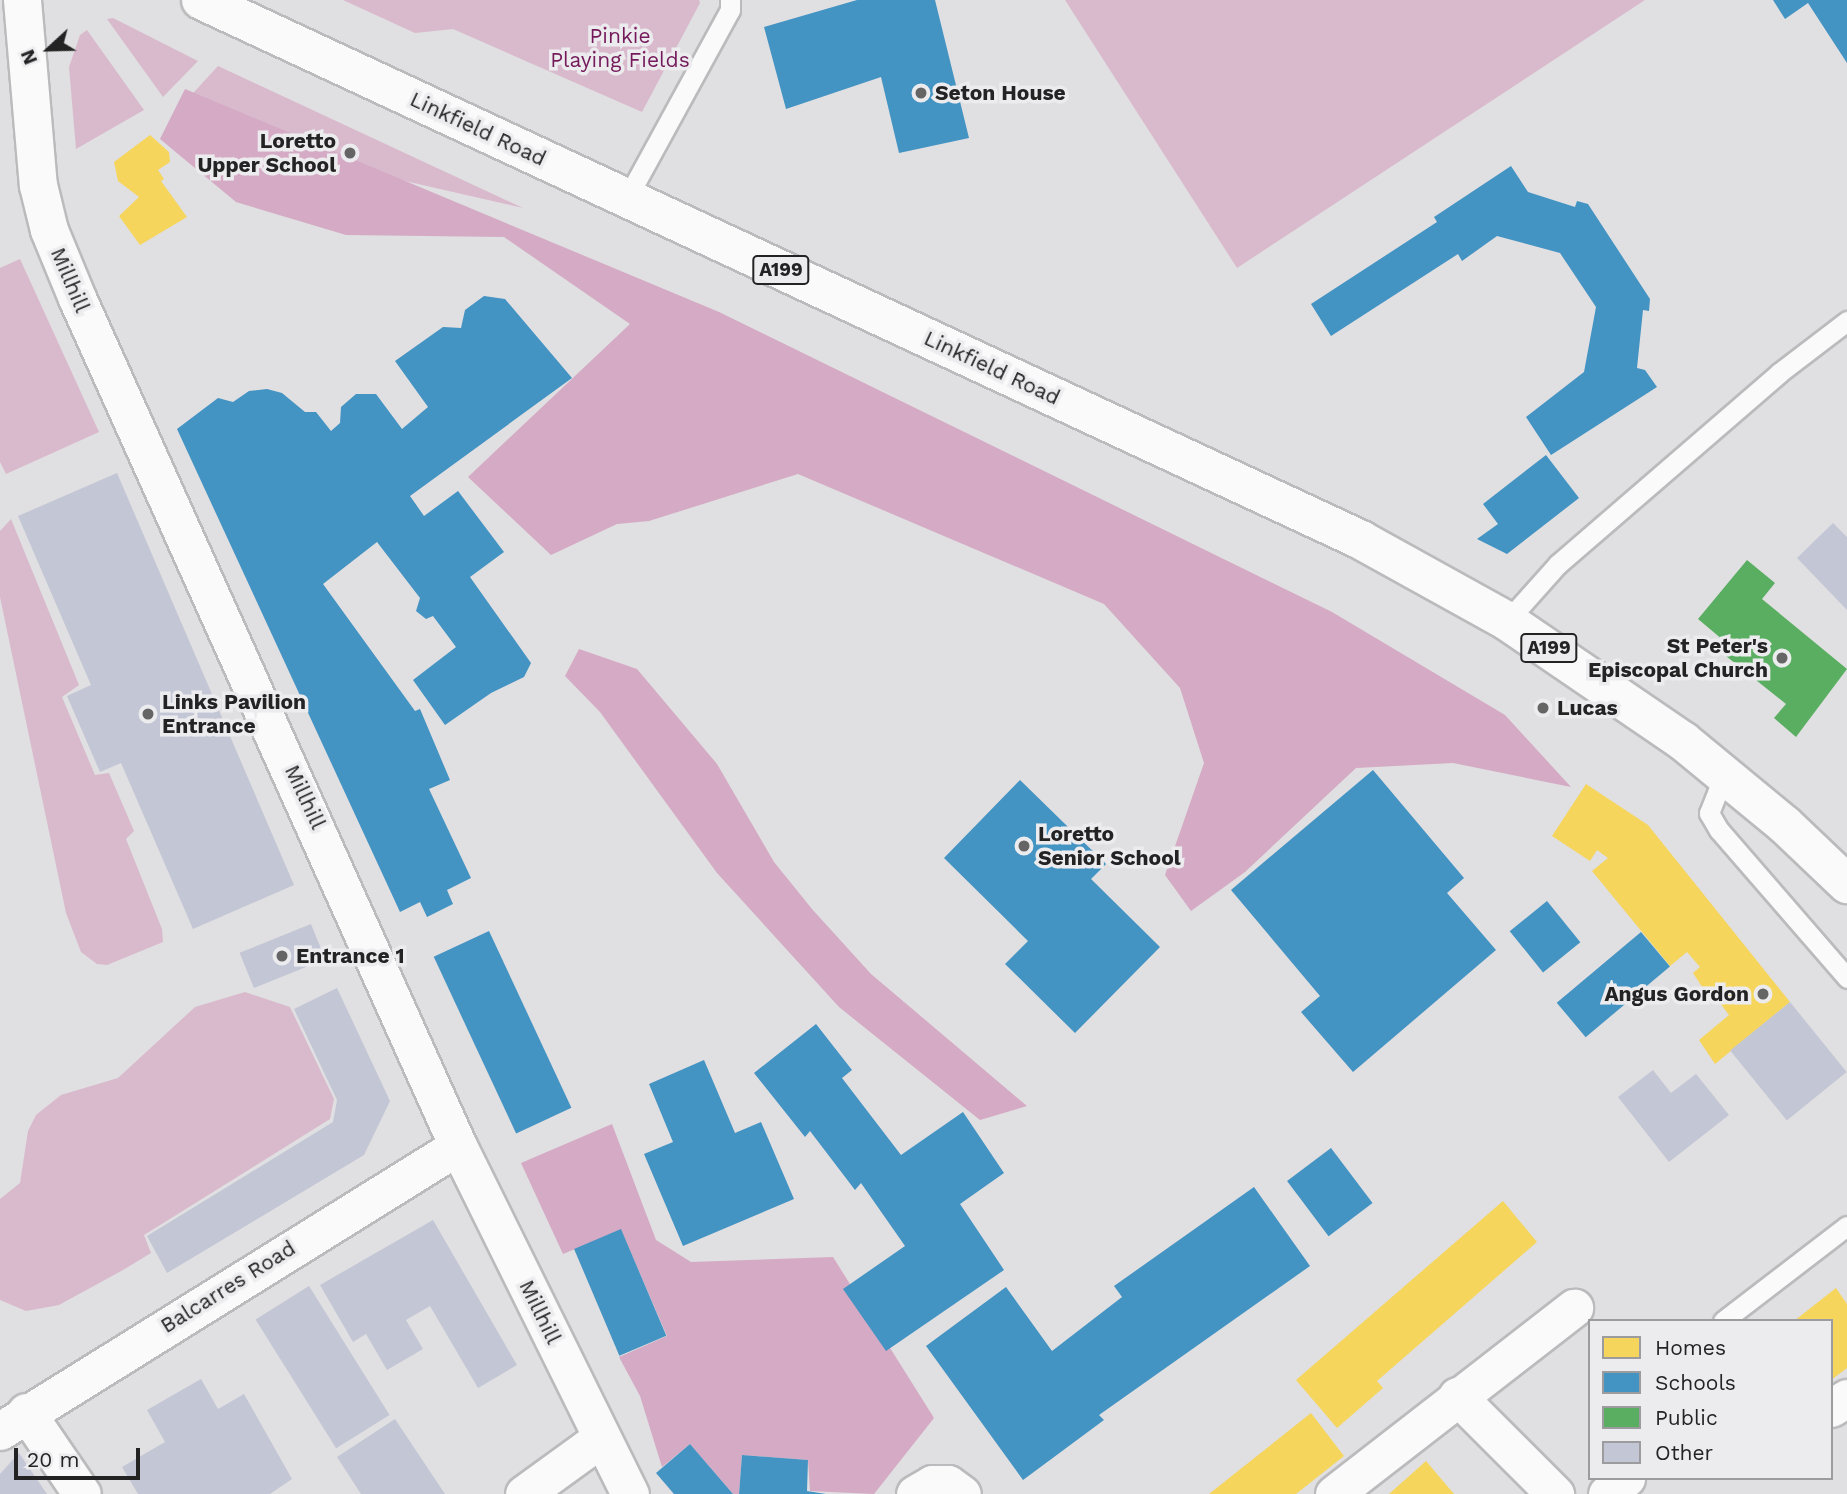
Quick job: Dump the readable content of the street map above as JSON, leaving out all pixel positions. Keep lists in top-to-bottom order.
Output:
{
  "streets": {
    "main road": ["Linkfield Road", "A199"],
    "street": ["Millhill", "Balcarres Road"]
  },
  "crossings": [
    ["Linkfield Road", "A199"],
    ["Millhill", "Balcarres Road"]
  ],
  "parks": ["Pinkie Playing Fields"],
  "places": [
    "Seton House",
    "Loretto Upper School",
    "St Peter's Episcopal Church",
    "Lucas",
    "Links Pavilion Entrance",
    "Loretto Senior School",
    "Entrance 1",
    "Angus Gordon"
  ],
  "legend": [
    "Homes",
    "Schools",
    "Public",
    "Other"
  ],
  "scale_bar": "20 m",
  "north": "left"
}
